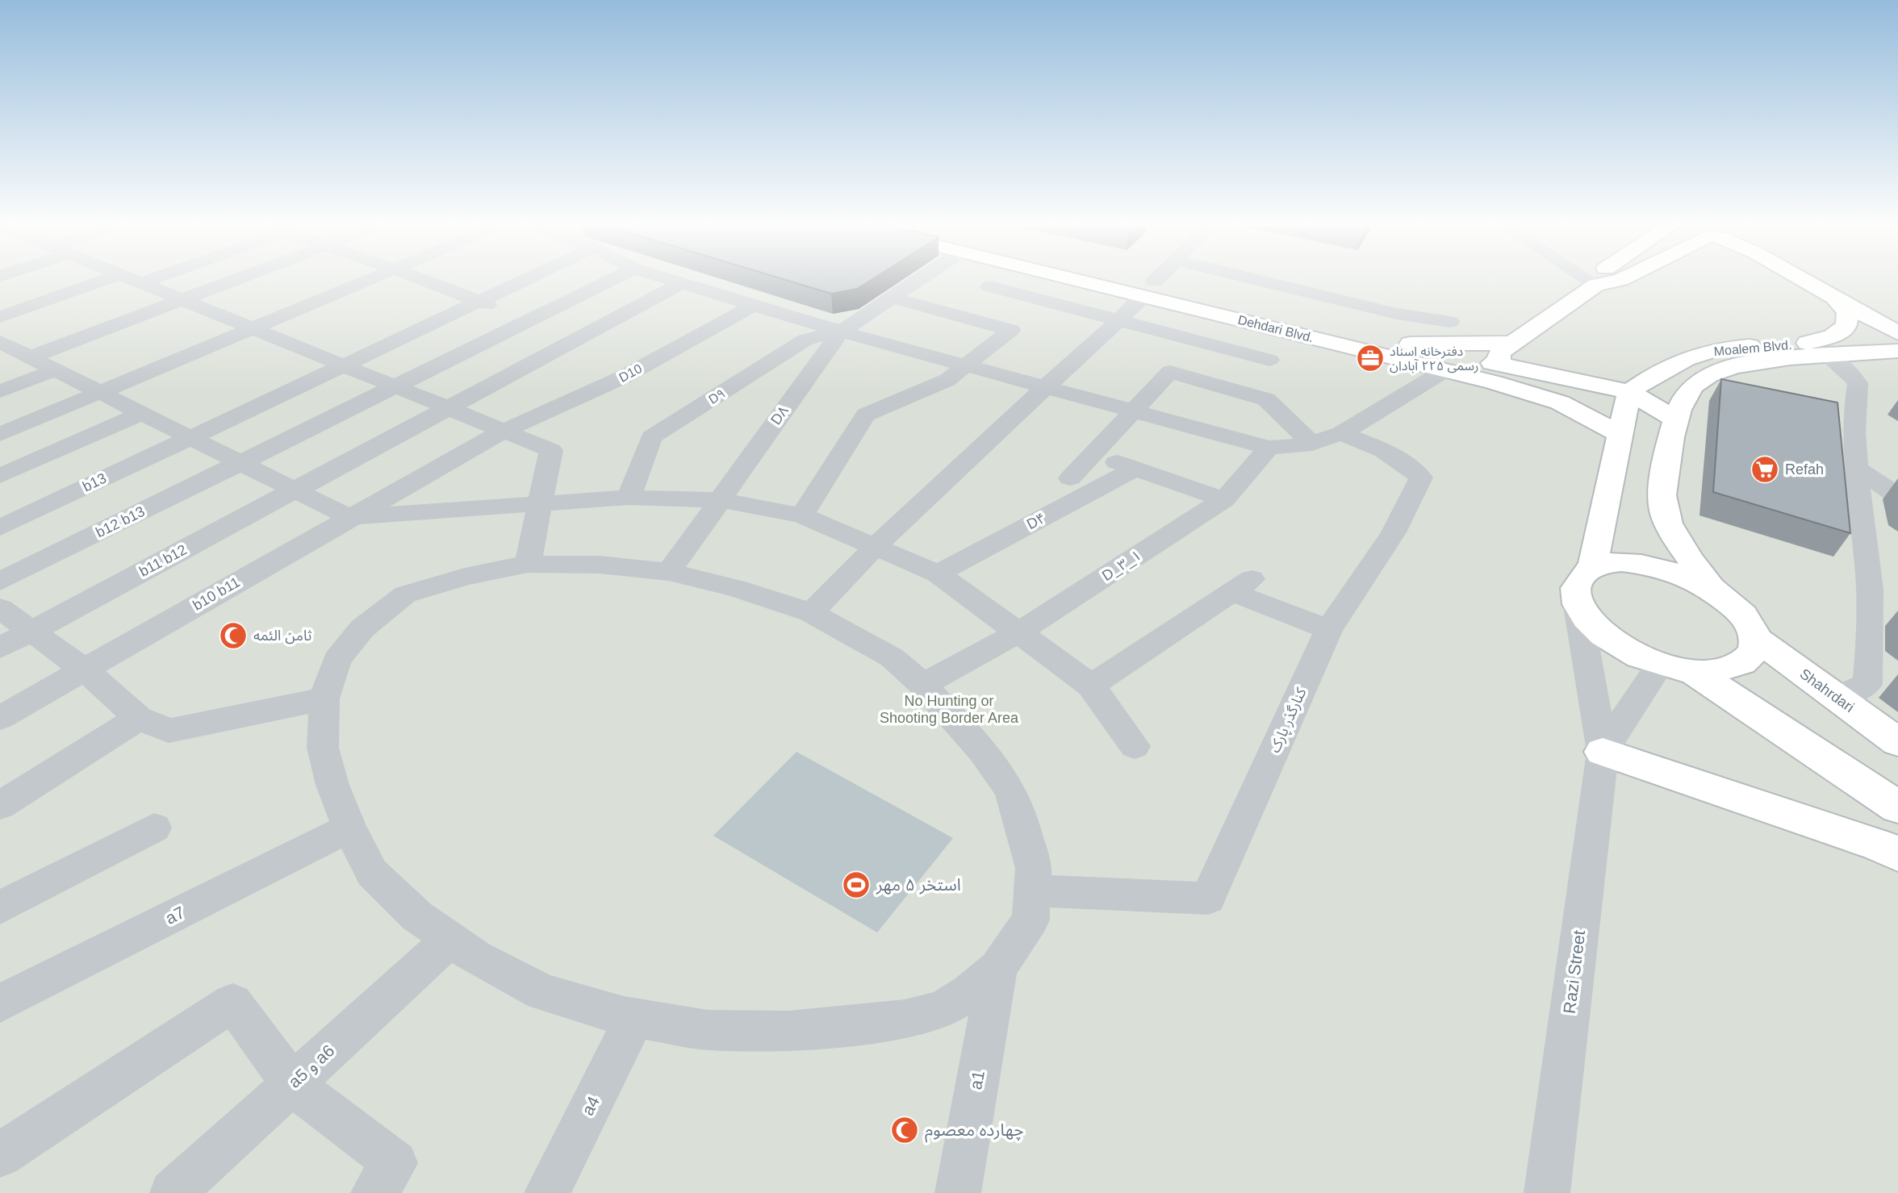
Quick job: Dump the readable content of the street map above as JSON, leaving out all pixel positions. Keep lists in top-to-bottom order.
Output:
{
  "streets": {
    "main road": ["Dehdari Blvd.", "Moalem Blvd.", "Shahrdari"],
    "street": [
      "D10",
      "D۹",
      "D۸",
      "b13",
      "D۴",
      "b12 b13",
      "b11 b12",
      "D_۳_۱",
      "b10 b11",
      "کنارگذر پارک",
      "a7",
      "Razi Street",
      "a5 و a6",
      "a1",
      "a4"
    ]
  },
  "crossings": [
    ["Dehdari Blvd.", "Moalem Blvd."],
    ["D10", "b10 b11"],
    ["D۹", "D۸"]
  ],
  "parks": ["No Hunting or Shooting Border Area"],
  "places": {
    "office": ["دفترخانه اسناد رسمی ۲۲۵ آبادان"],
    "supermarket": ["Refah"],
    "mosque": ["ثامن الئمه", "چهارده معصوم"],
    "sports": ["استخر ۵ مهر"]
  }
}
